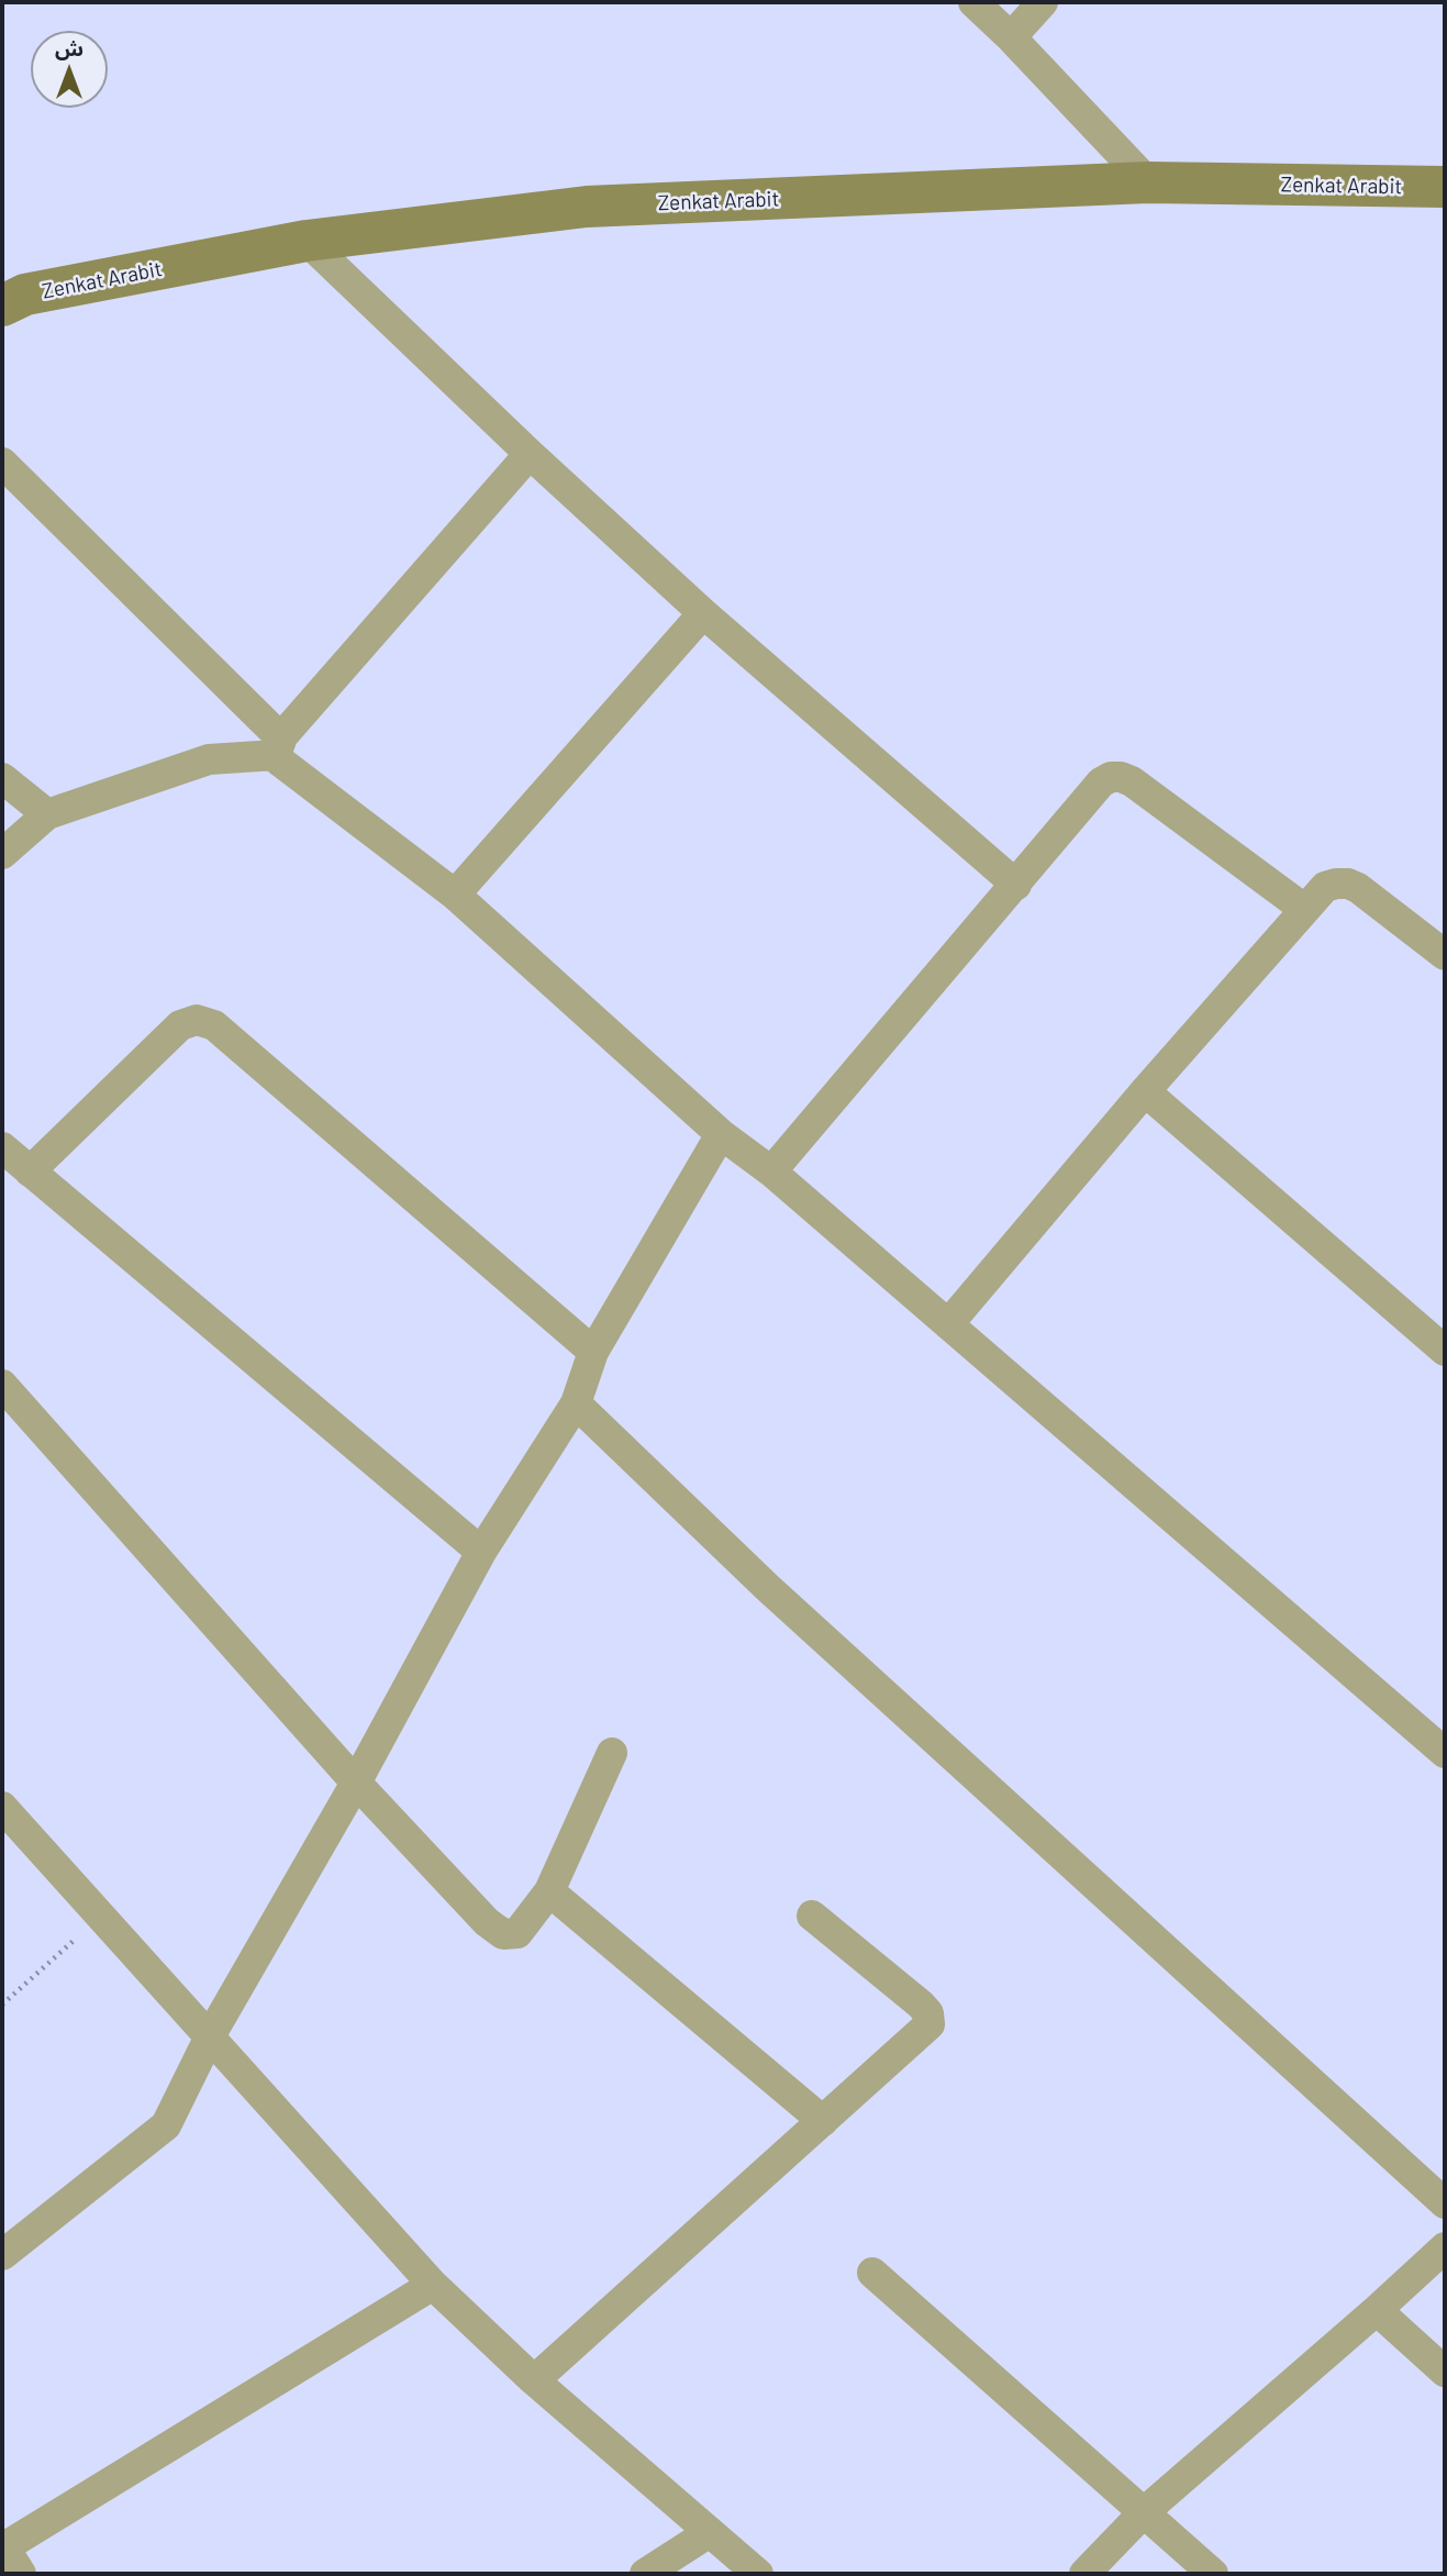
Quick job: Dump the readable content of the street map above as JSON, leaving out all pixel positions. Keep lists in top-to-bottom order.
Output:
{
  "streets": {
    "street": ["Zenkat Arabit"]
  },
  "north": "top"
}
